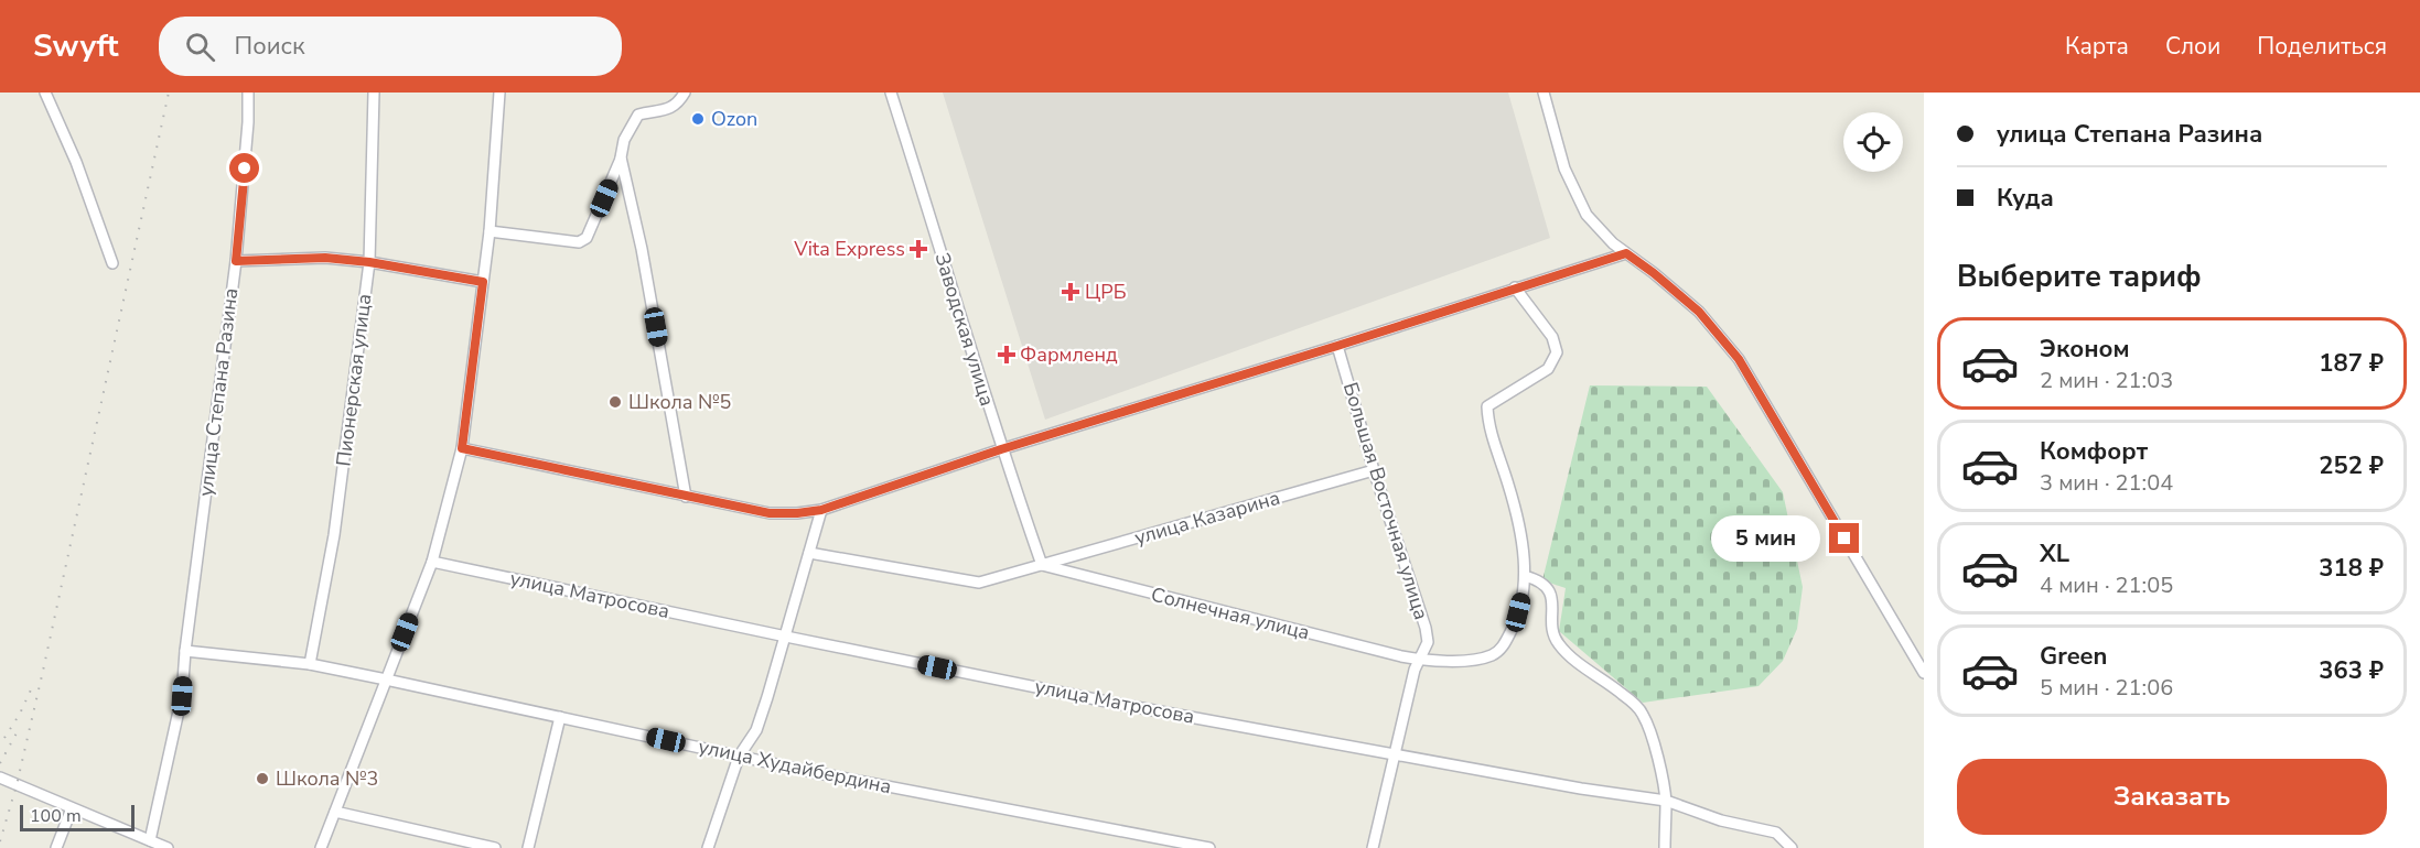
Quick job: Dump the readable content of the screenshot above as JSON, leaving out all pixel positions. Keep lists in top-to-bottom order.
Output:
{
  "streets": {
    "street": [
      "Заводская улица",
      "Пионерская улица",
      "улица Степана Разина",
      "Большая Восточная улица",
      "улица Казарина",
      "улица Матросова",
      "Солнечная улица",
      "улица Худайбердина"
    ]
  },
  "crossings": [
    ["Заводская улица", "улица Казарина"],
    ["Заводская улица", "Солнечная улица"],
    ["Пионерская улица", "улица Худайбердина"],
    ["улица Степана Разина", "улица Худайбердина"],
    ["Большая Восточная улица", "улица Казарина"],
    ["Большая Восточная улица", "улица Матросова"],
    ["Большая Восточная улица", "Солнечная улица"],
    ["улица Казарина", "Солнечная улица"]
  ],
  "places": {
    "other": ["Ozon", "Школа №5", "Школа №3"],
    "health": ["Vita Express", "ЦРБ", "Фармленд"]
  },
  "scale_bar": "100 m",
  "page": {
    "header": "Swyft",
    "search": "Поиск",
    "nav": ["Карта", "Слои", "Поделиться"],
    "banner": ["улица Степана Разина", "Куда"],
    "heading": "Выберите тариф",
    "list": [
      {
        "name": "Эконом",
        "note": "2 мин · 21:03",
        "value": "187 ₽"
      },
      {
        "name": "Комфорт",
        "note": "3 мин · 21:04",
        "value": "252 ₽"
      },
      {
        "name": "XL",
        "note": "4 мин · 21:05",
        "value": "318 ₽"
      },
      {
        "name": "Green",
        "note": "5 мин · 21:06",
        "value": "363 ₽"
      }
    ],
    "bubble": "5 мин",
    "buttons": "Заказать",
    "scale": "100 m"
  }
}
